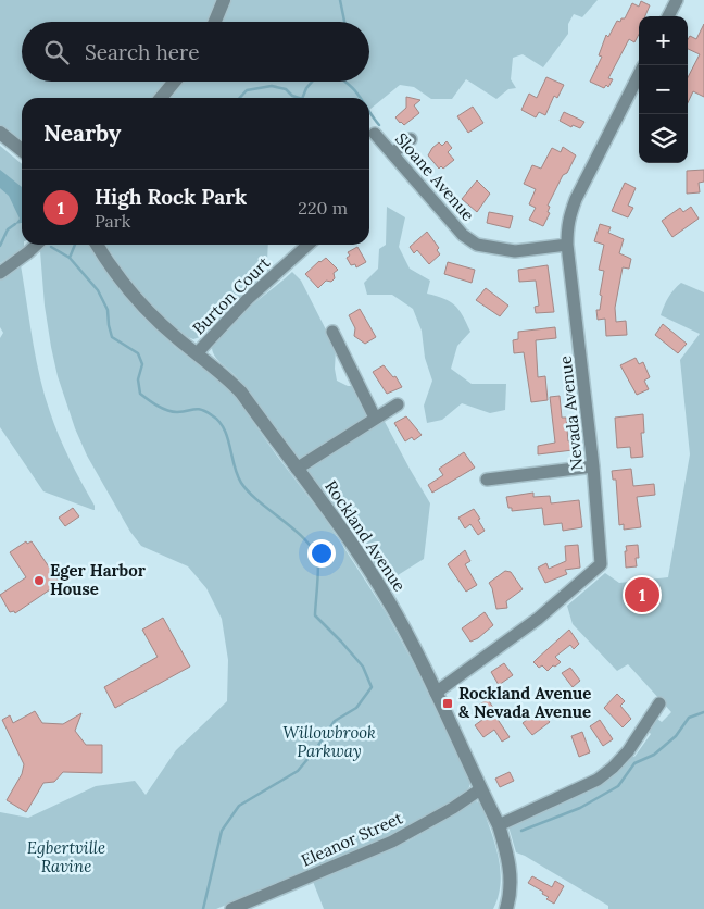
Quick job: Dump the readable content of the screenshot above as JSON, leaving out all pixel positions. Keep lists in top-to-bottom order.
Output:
{
  "streets": {
    "street": [
      "Sloane Avenue",
      "Burton Court",
      "Nevada Avenue",
      "Rockland Avenue",
      "Eleanor Street"
    ]
  },
  "crossings": [
    ["Sloane Avenue", "Nevada Avenue"],
    ["Burton Court", "Rockland Avenue"],
    ["Nevada Avenue", "Rockland Avenue"],
    ["Rockland Avenue", "Eleanor Street"]
  ],
  "parks": ["Willowbrook Parkway", "Egbertville Ravine"],
  "places": {
    "other": ["Eger Harbor House"],
    "transit": ["Rockland Avenue & Nevada Avenue"]
  },
  "page": {
    "map_buttons": ["+", "−"],
    "search": "Search here",
    "heading": "Nearby",
    "list": [
      {
        "mark": "1",
        "name": "High Rock Park",
        "note": "Park",
        "value": "220 m"
      }
    ],
    "pins": "1"
  }
}
